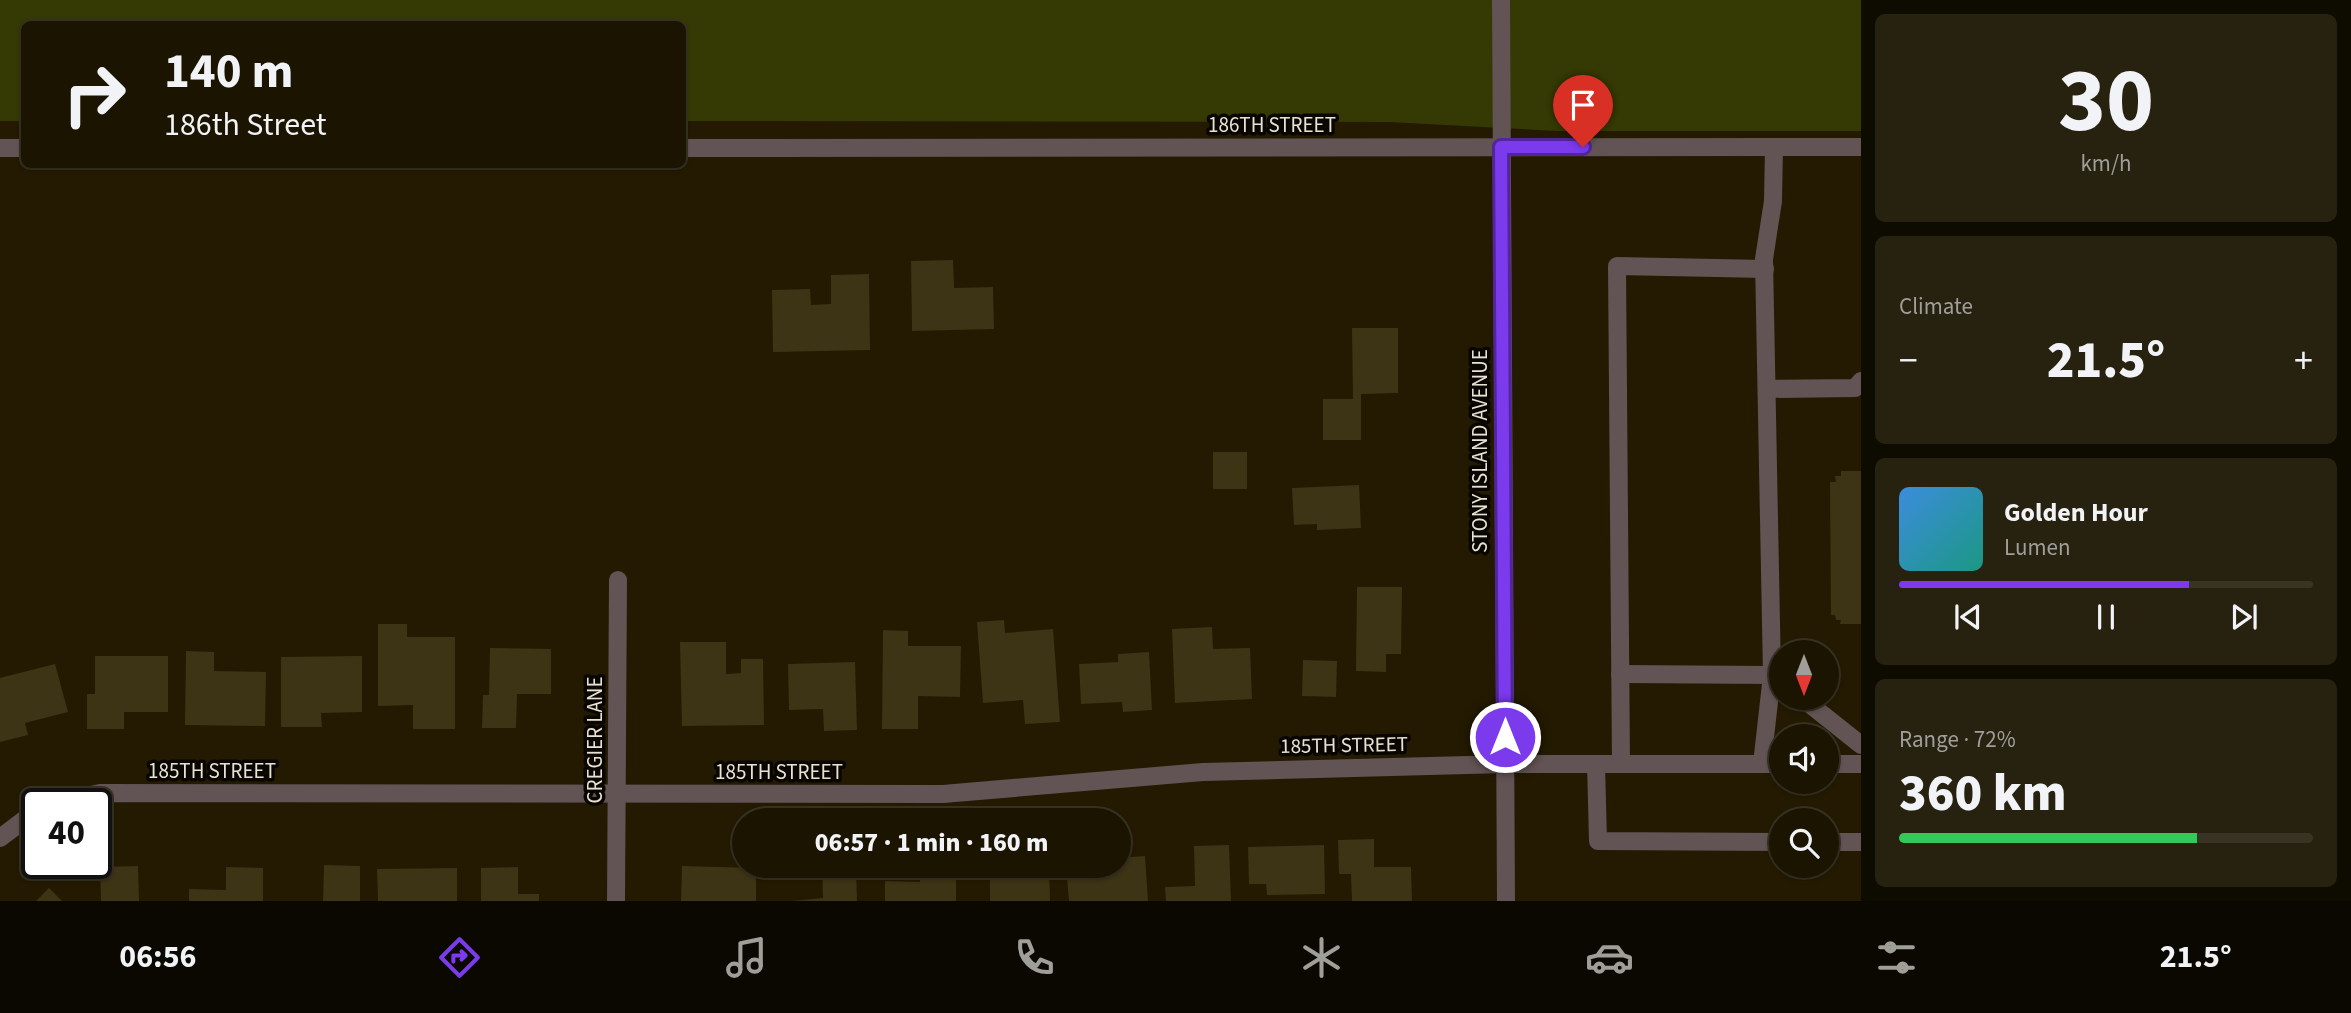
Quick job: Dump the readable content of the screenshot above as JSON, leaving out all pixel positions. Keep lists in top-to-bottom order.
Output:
{
  "streets": {
    "street": [
      "186TH STREET",
      "STONY ISLAND AVENUE",
      "CREGIER LANE",
      "185TH STREET"
    ]
  },
  "crossings": [
    ["186TH STREET", "STONY ISLAND AVENUE"],
    ["STONY ISLAND AVENUE", "185TH STREET"],
    ["CREGIER LANE", "185TH STREET"]
  ],
  "north": "bottom",
  "page": {
    "tile": [
      ["30", "km/h"],
      "Climate",
      ["Range · 72%", "360 km"]
    ],
    "turn": ["140 m", "186th Street"],
    "heat": ["−", "21.5°", "+"],
    "song": ["Golden Hour", "Lumen"],
    "limit": "40",
    "trip": "06:57 · 1 min · 160 m",
    "tabs": ["06:56", "21.5°"]
  }
}
